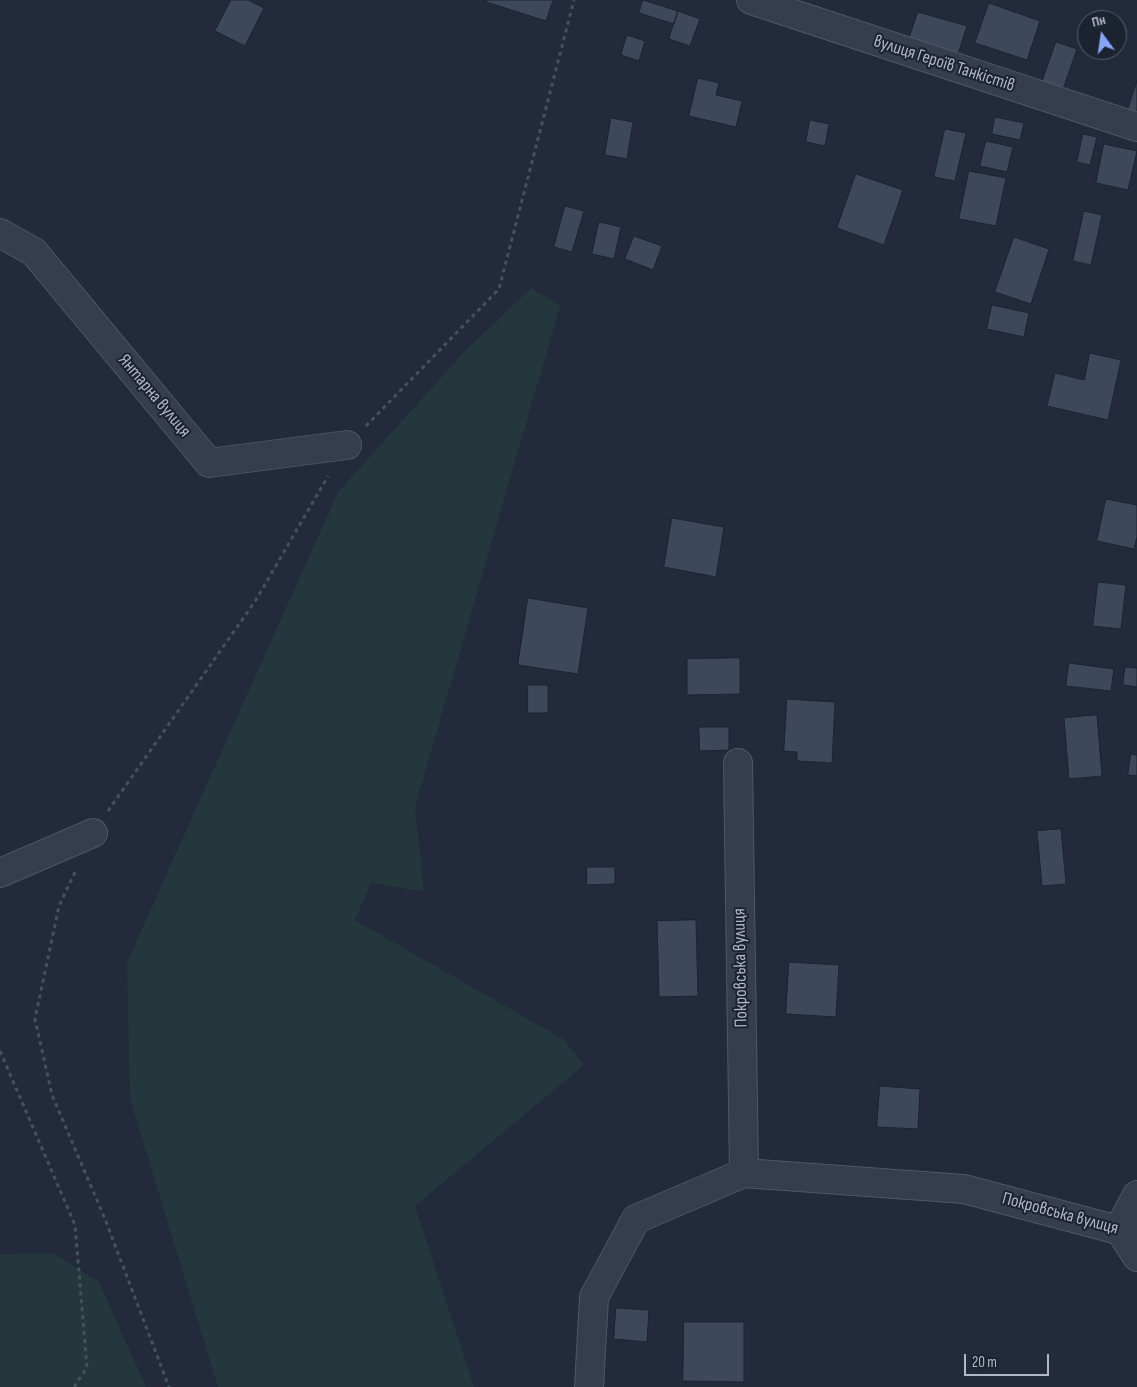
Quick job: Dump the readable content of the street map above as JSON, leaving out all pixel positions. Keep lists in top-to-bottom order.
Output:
{
  "streets": {
    "street": ["вулиця Героїв Танкістів", "Янтарна вулиця", "Покровська вулиця"]
  },
  "scale_bar": "20 m",
  "north": "top"
}
